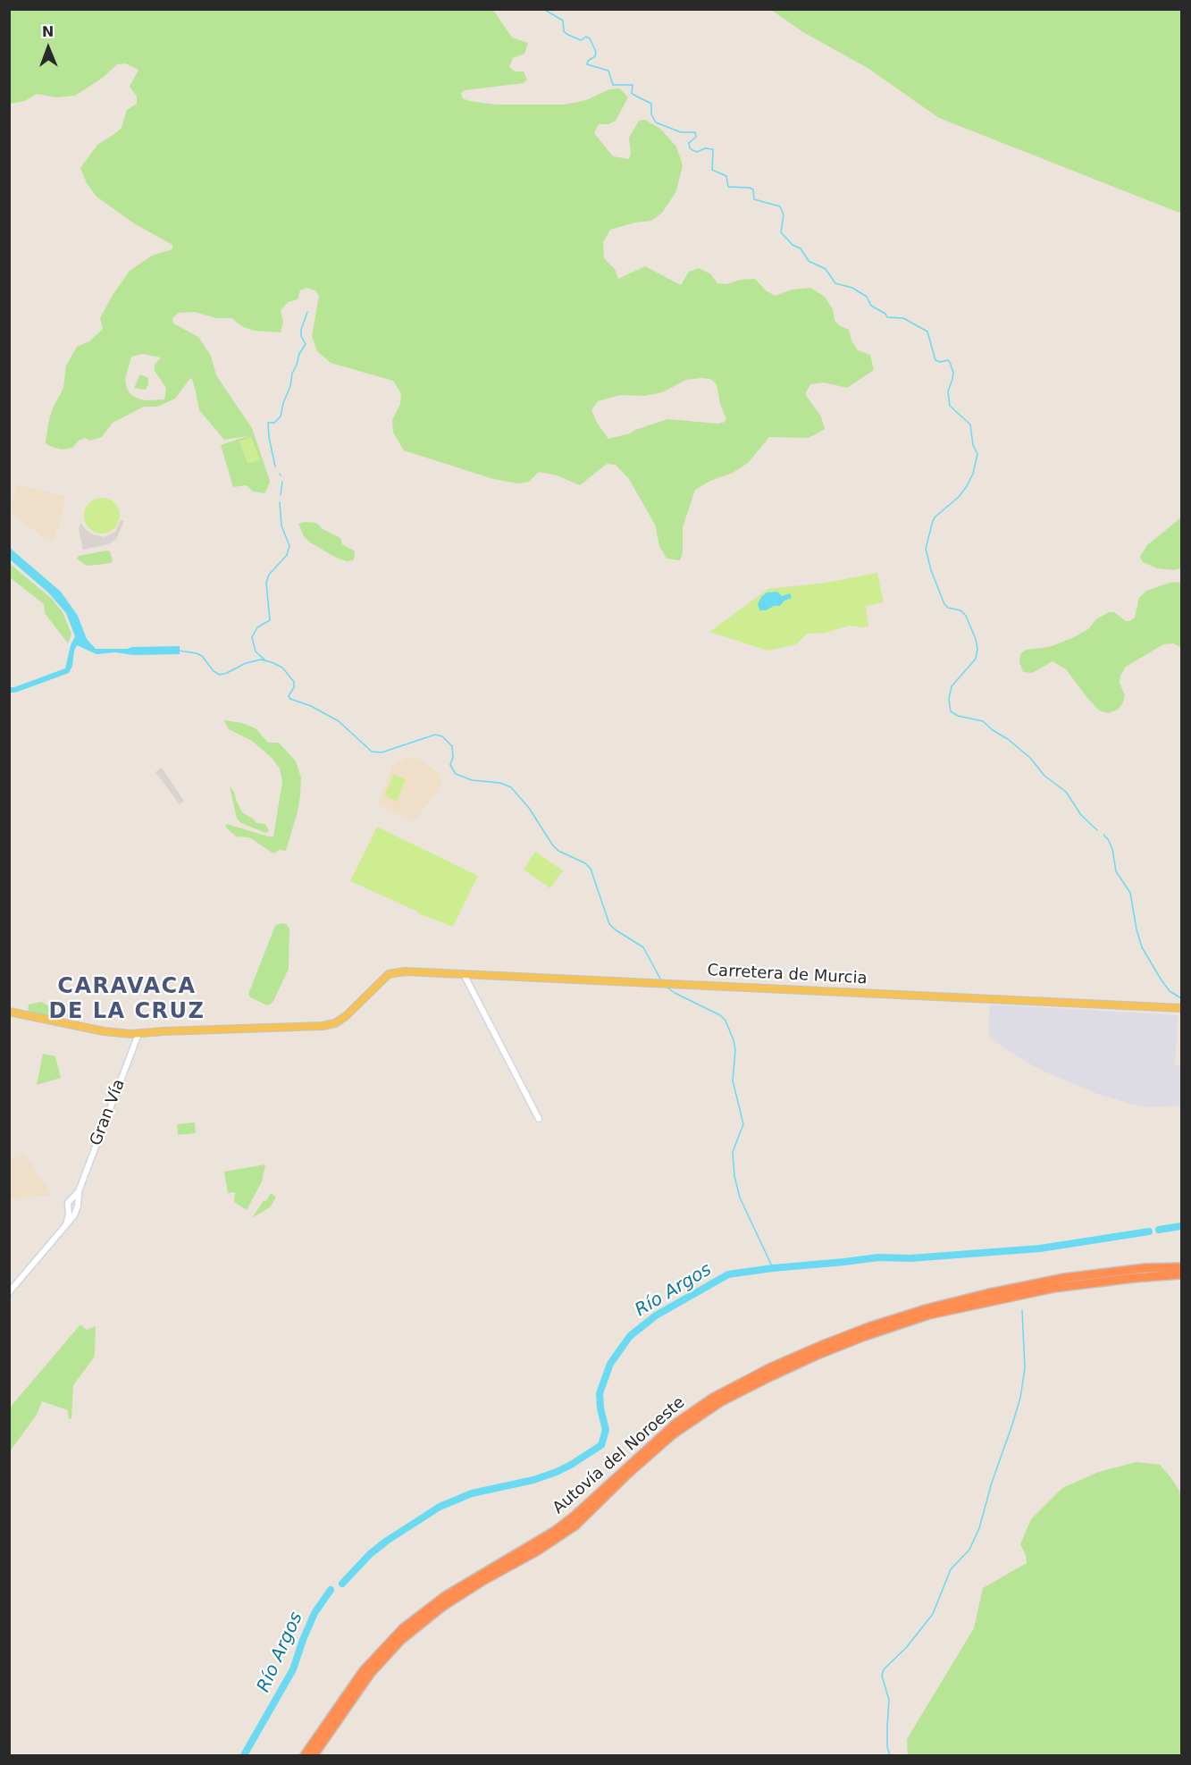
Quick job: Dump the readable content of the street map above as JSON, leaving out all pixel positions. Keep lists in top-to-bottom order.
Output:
{
  "streets": {
    "highway": ["Autovía del Noroeste"],
    "main road": ["Carretera de Murcia"],
    "street": ["Gran Vía"]
  },
  "crossings": [
    ["Carretera de Murcia", "Gran Vía"]
  ],
  "districts": ["CARAVACA DE LA CRUZ"],
  "water": ["Río Argos"],
  "north": "top"
}
